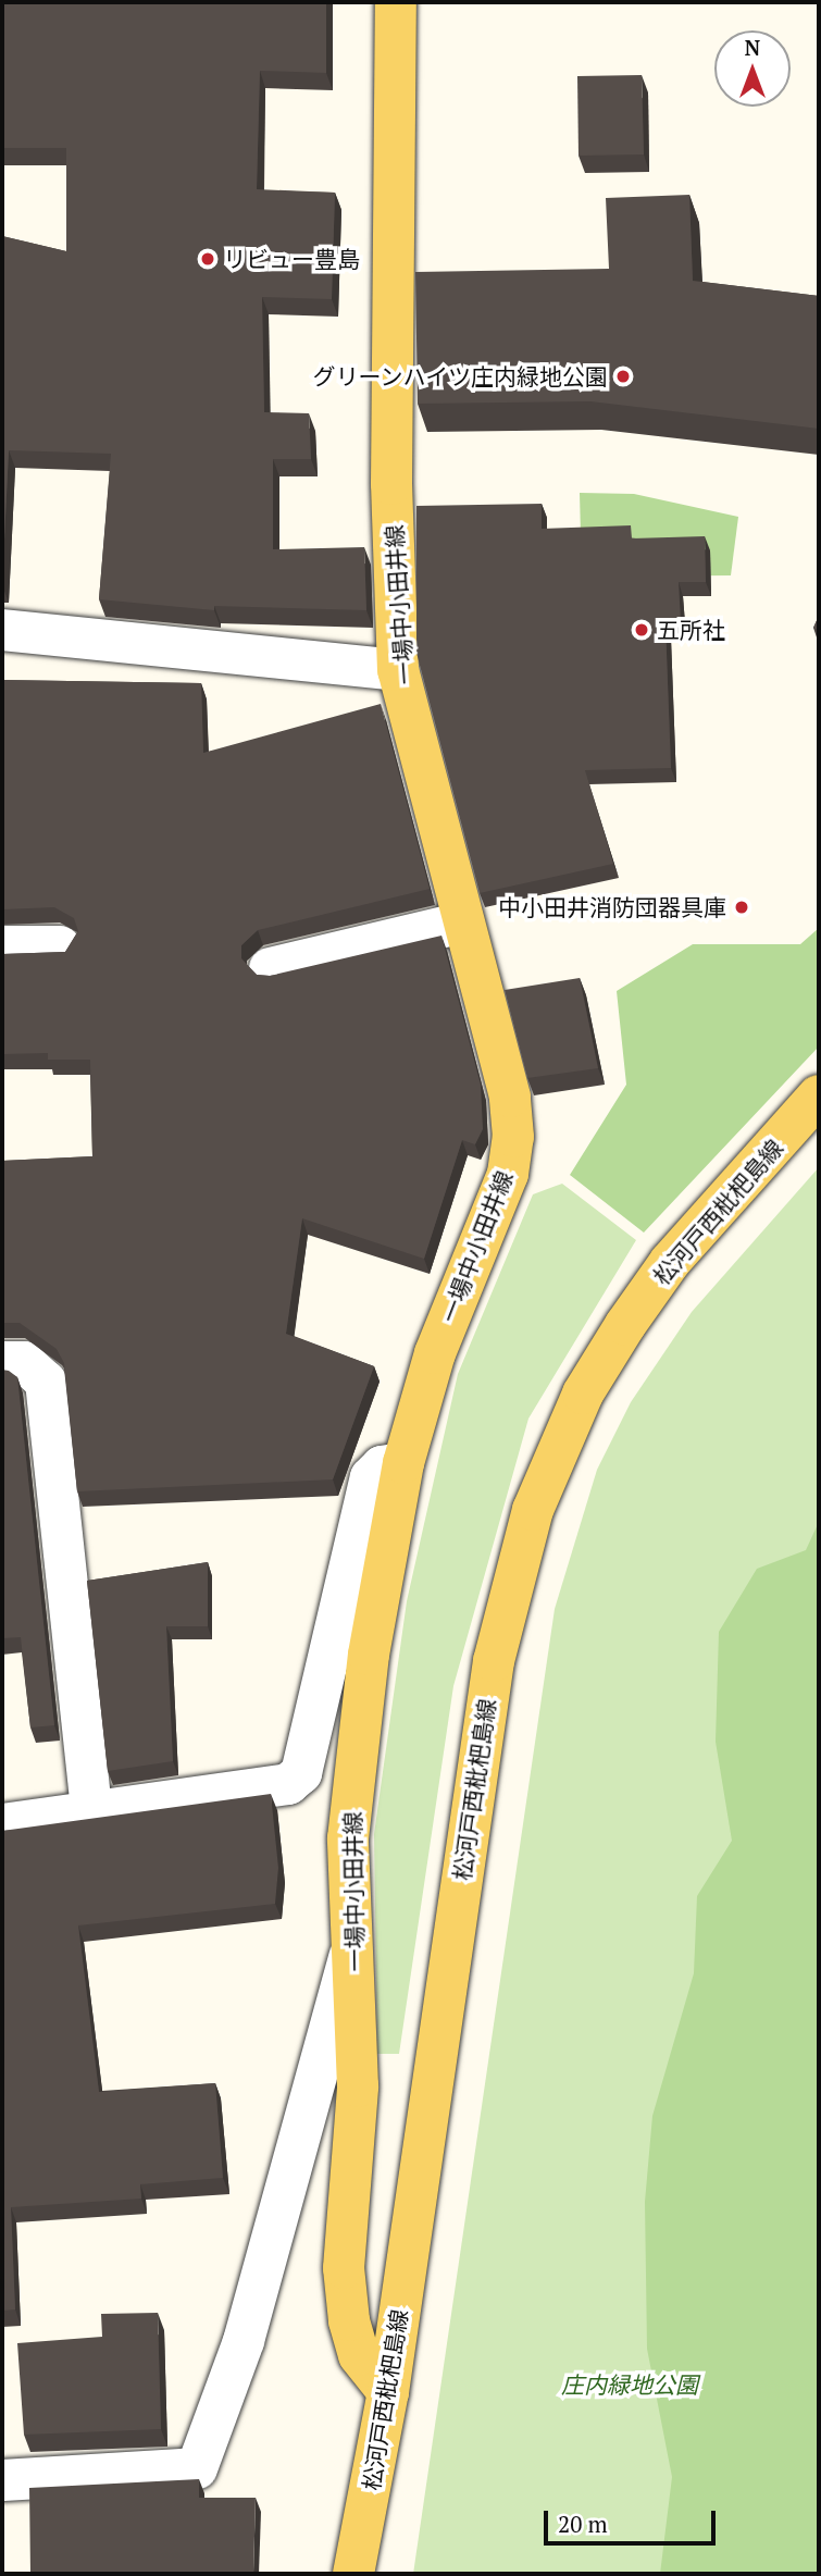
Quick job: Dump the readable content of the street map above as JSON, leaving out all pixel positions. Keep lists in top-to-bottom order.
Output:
{
  "streets": {
    "main road": ["一場中小田井線", "松河戸西枇杷島線"]
  },
  "crossings": [
    ["一場中小田井線", "松河戸西枇杷島線"]
  ],
  "parks": ["庄内緑地公園"],
  "places": [
    "リビュー豊島",
    "グリーンハイツ庄内緑地公園",
    "五所社",
    "中小田井消防団器具庫"
  ],
  "scale_bar": "20 m",
  "north": "top"
}
